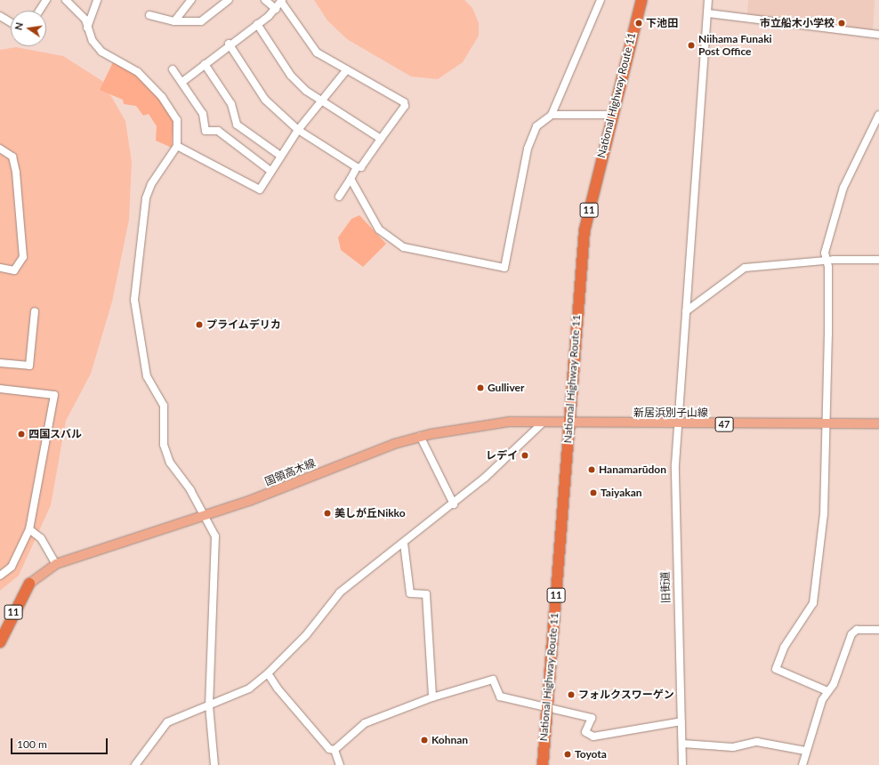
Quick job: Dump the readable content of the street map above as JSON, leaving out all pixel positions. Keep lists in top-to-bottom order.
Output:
{
  "streets": {
    "highway": ["National Highway Route 11", "11"],
    "main road": ["新居浜別子山線", "47", "国領高木線"],
    "street": ["旧街道"]
  },
  "crossings": [
    ["National Highway Route 11", "新居浜別子山線"],
    ["National Highway Route 11", "国領高木線"],
    ["11", "国領高木線"],
    ["新居浜別子山線", "国領高木線"],
    ["新居浜別子山線", "旧街道"]
  ],
  "places": [
    "下池田",
    "市立船木小学校",
    "Niihama Funaki Post Office",
    "プライムデリカ",
    "Gulliver",
    "四国スバル",
    "レデイ",
    "Hanamarūdon",
    "Taiyakan",
    "美しが丘Nikko",
    "フォルクスワーゲン",
    "Kohnan",
    "Toyota"
  ],
  "scale_bar": "100 m",
  "north": "left"
}
